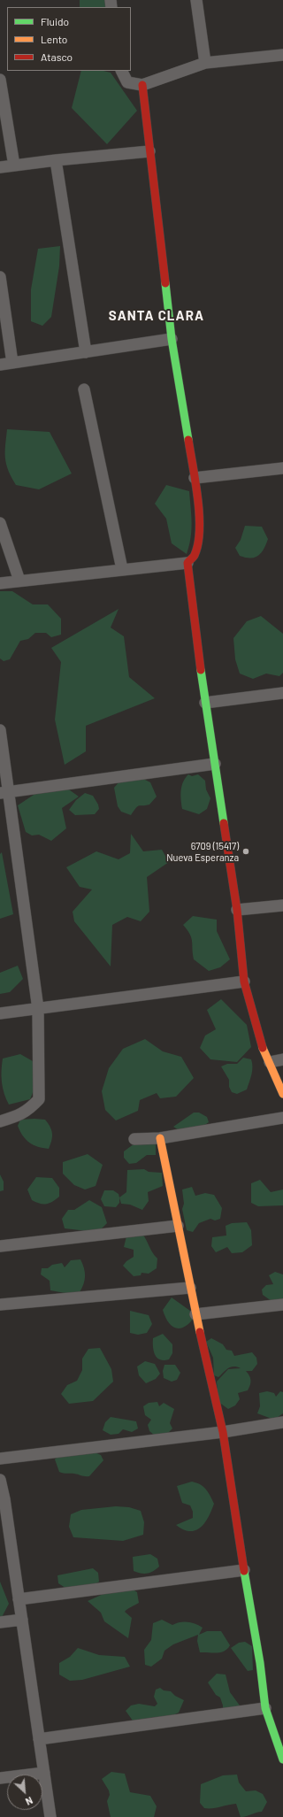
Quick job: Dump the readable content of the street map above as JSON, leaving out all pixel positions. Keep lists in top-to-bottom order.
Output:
{
  "districts": ["SANTA CLARA"],
  "places": ["6709 (15417) Nueva Esperanza"],
  "legend": ["Fluido", "Lento", "Atasco"],
  "north": "bottom right"
}
